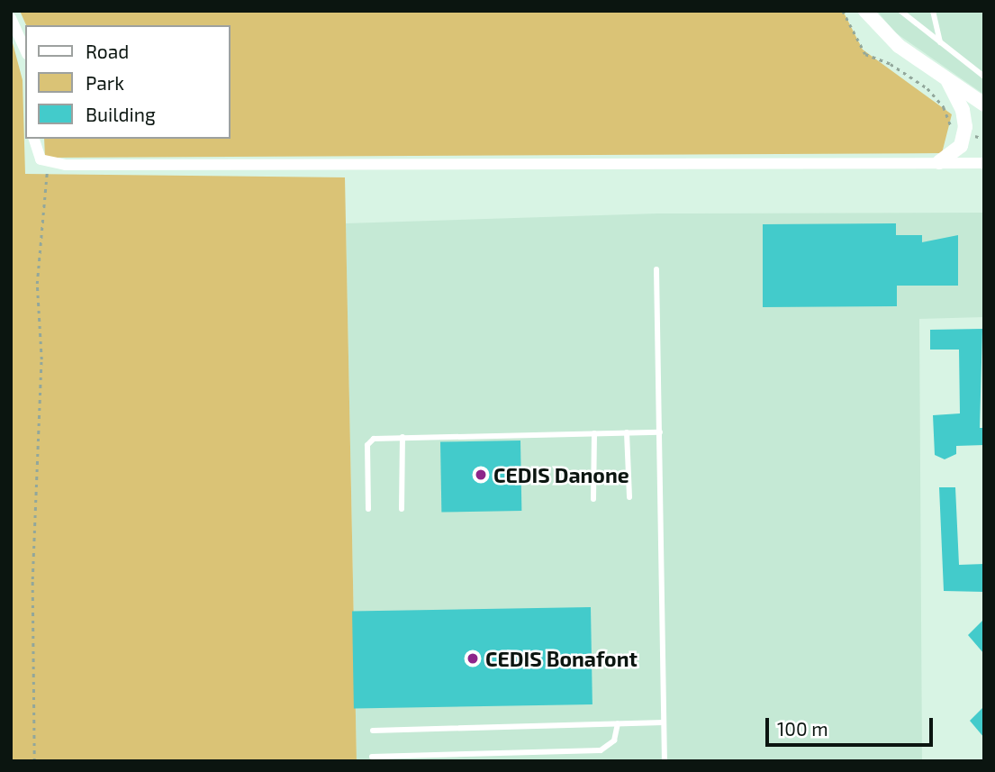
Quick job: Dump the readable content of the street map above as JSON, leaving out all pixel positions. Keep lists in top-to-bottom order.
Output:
{
  "places": ["CEDIS Danone", "CEDIS Bonafont"],
  "legend": ["Road", "Park", "Building"],
  "scale_bar": "100 m"
}
